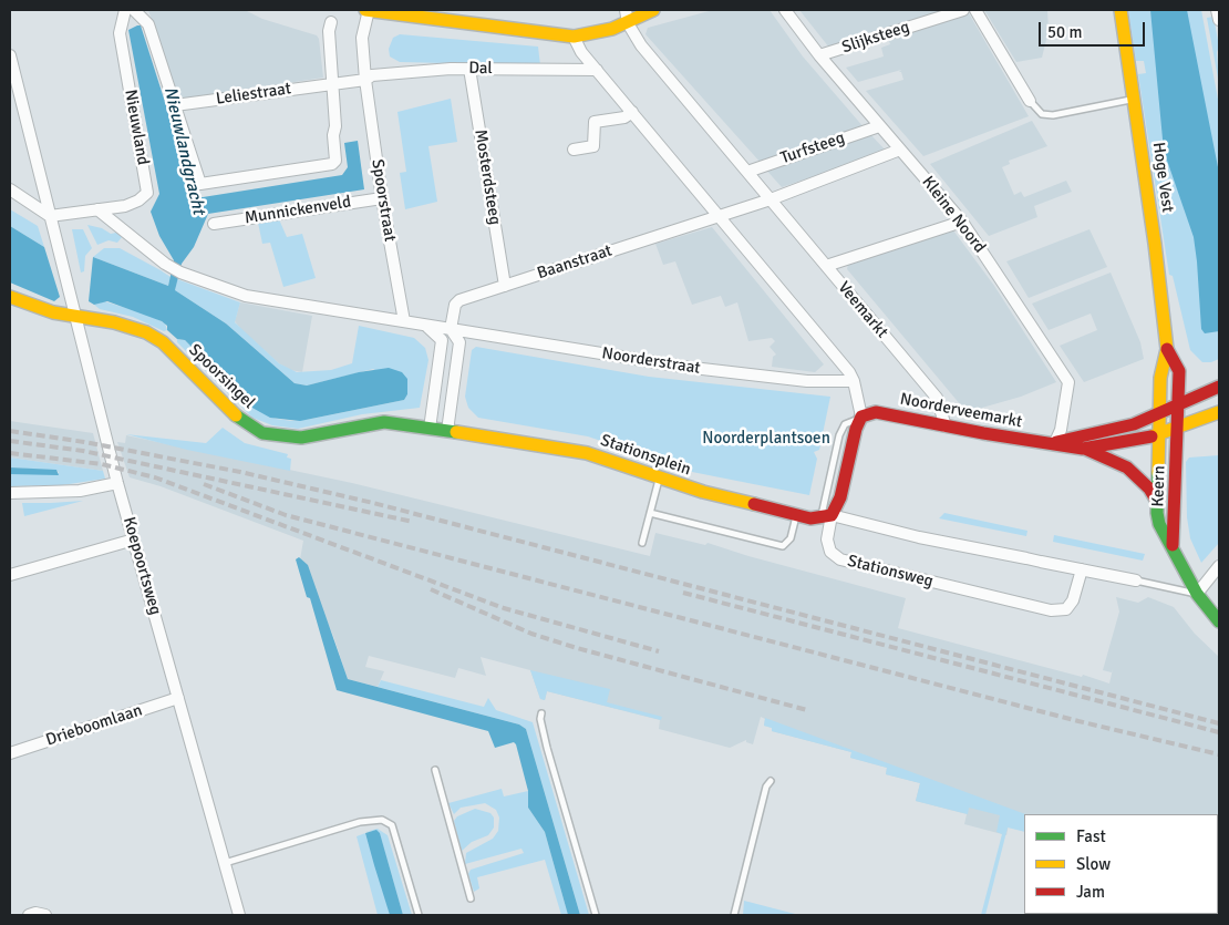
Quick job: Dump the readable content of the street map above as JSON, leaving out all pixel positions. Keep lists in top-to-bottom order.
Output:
{
  "streets": {
    "street": [
      "Slijksteeg",
      "Dal",
      "Leliestraat",
      "Nieuwland",
      "Turfsteeg",
      "Mosterdsteeg",
      "Hoge Vest",
      "Spoorstraat",
      "Munnickenveld",
      "Kleine Noord",
      "Baanstraat",
      "Veemarkt",
      "Noorderstraat",
      "Spoorsingel",
      "Noorderveemarkt",
      "Stationsplein",
      "Keern",
      "Koepoortsweg",
      "Stationsweg",
      "Drieboomlaan"
    ]
  },
  "crossings": [
    ["Slijksteeg", "Kleine Noord"],
    ["Dal", "Mosterdsteeg"],
    ["Dal", "Spoorstraat"],
    ["Nieuwland", "Noorderstraat"],
    ["Turfsteeg", "Kleine Noord"],
    ["Turfsteeg", "Veemarkt"],
    ["Mosterdsteeg", "Baanstraat"],
    ["Hoge Vest", "Noorderveemarkt"],
    ["Hoge Vest", "Keern"],
    ["Spoorstraat", "Munnickenveld"],
    ["Spoorstraat", "Noorderstraat"],
    ["Kleine Noord", "Noorderveemarkt"],
    ["Baanstraat", "Noorderstraat"],
    ["Veemarkt", "Noorderveemarkt"],
    ["Spoorsingel", "Stationsplein"],
    ["Spoorsingel", "Koepoortsweg"],
    ["Noorderveemarkt", "Keern"],
    ["Stationsplein", "Stationsweg"],
    ["Koepoortsweg", "Drieboomlaan"]
  ],
  "water": ["Nieuwlandgracht"],
  "parks": ["Noorderplantsoen"],
  "legend": ["Fast", "Slow", "Jam"],
  "scale_bar": "50 m"
}
